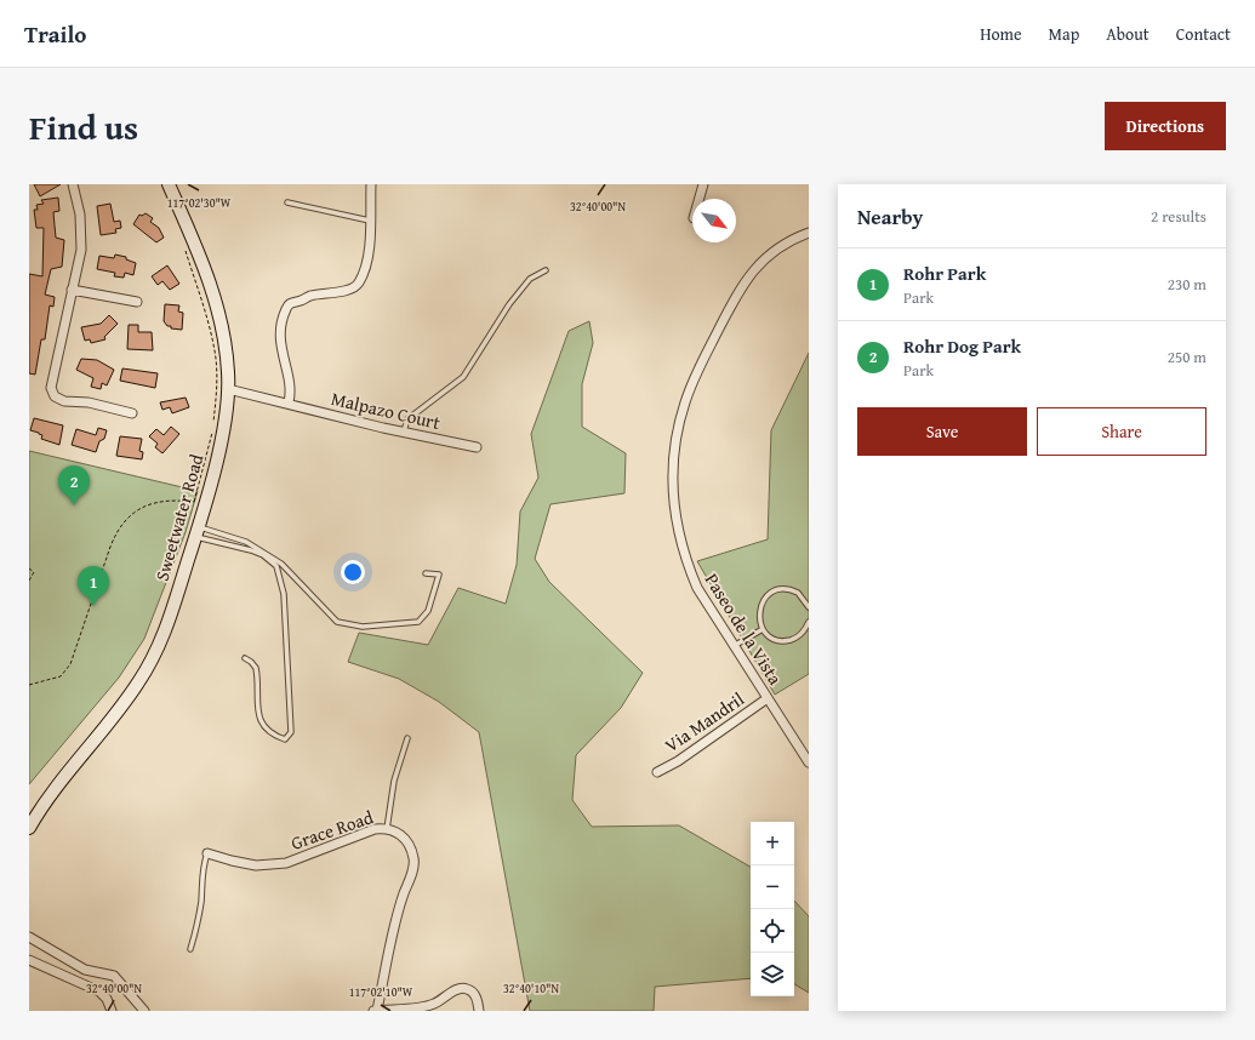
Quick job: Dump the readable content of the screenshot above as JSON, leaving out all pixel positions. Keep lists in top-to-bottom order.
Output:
{
  "streets": {
    "main road": ["Sweetwater Road"],
    "street": [
      "Malpazo Court",
      "Paseo de la Vista",
      "Via Mandril",
      "Grace Road"
    ]
  },
  "crossings": [
    ["Malpazo Court", "Sweetwater Road"],
    ["Paseo de la Vista", "Via Mandril"]
  ],
  "north": "bottom right",
  "page": {
    "header": "Trailo",
    "nav": [
      "Home",
      "Map",
      "About",
      "Contact"
    ],
    "title": "Find us",
    "buttons": [
      "Directions",
      ["Save", "Share"]
    ],
    "heading": ["Nearby", "2 results"],
    "list": [
      {
        "mark": "1",
        "name": "Rohr Park",
        "note": "Park",
        "value": "230 m"
      },
      {
        "mark": "2",
        "name": "Rohr Dog Park",
        "note": "Park",
        "value": "250 m"
      }
    ],
    "pins": ["2", "1"],
    "map_buttons": ["+", "−"]
  },
  "coordinates": [
    "117°02'30\"W",
    "32°40'00\"N",
    "32°40'10\"N",
    "117°02'10\"W"
  ]
}
